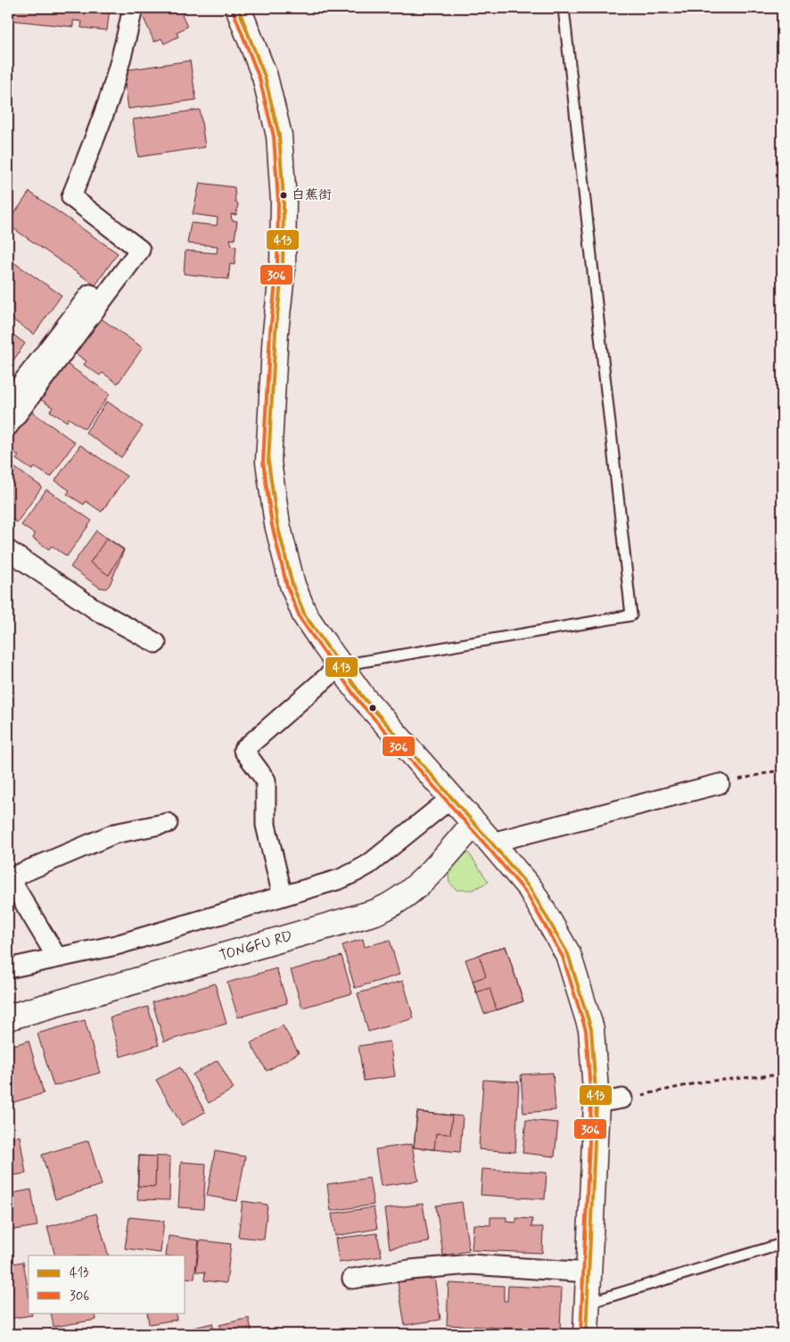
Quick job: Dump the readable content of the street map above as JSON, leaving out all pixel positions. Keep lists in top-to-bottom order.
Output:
{
  "streets": {
    "main road": ["TONGFU RD"]
  },
  "places": ["白蕉街"],
  "lines": ["transit line 413", "transit line 306"],
  "legend": ["413", "306"]
}
